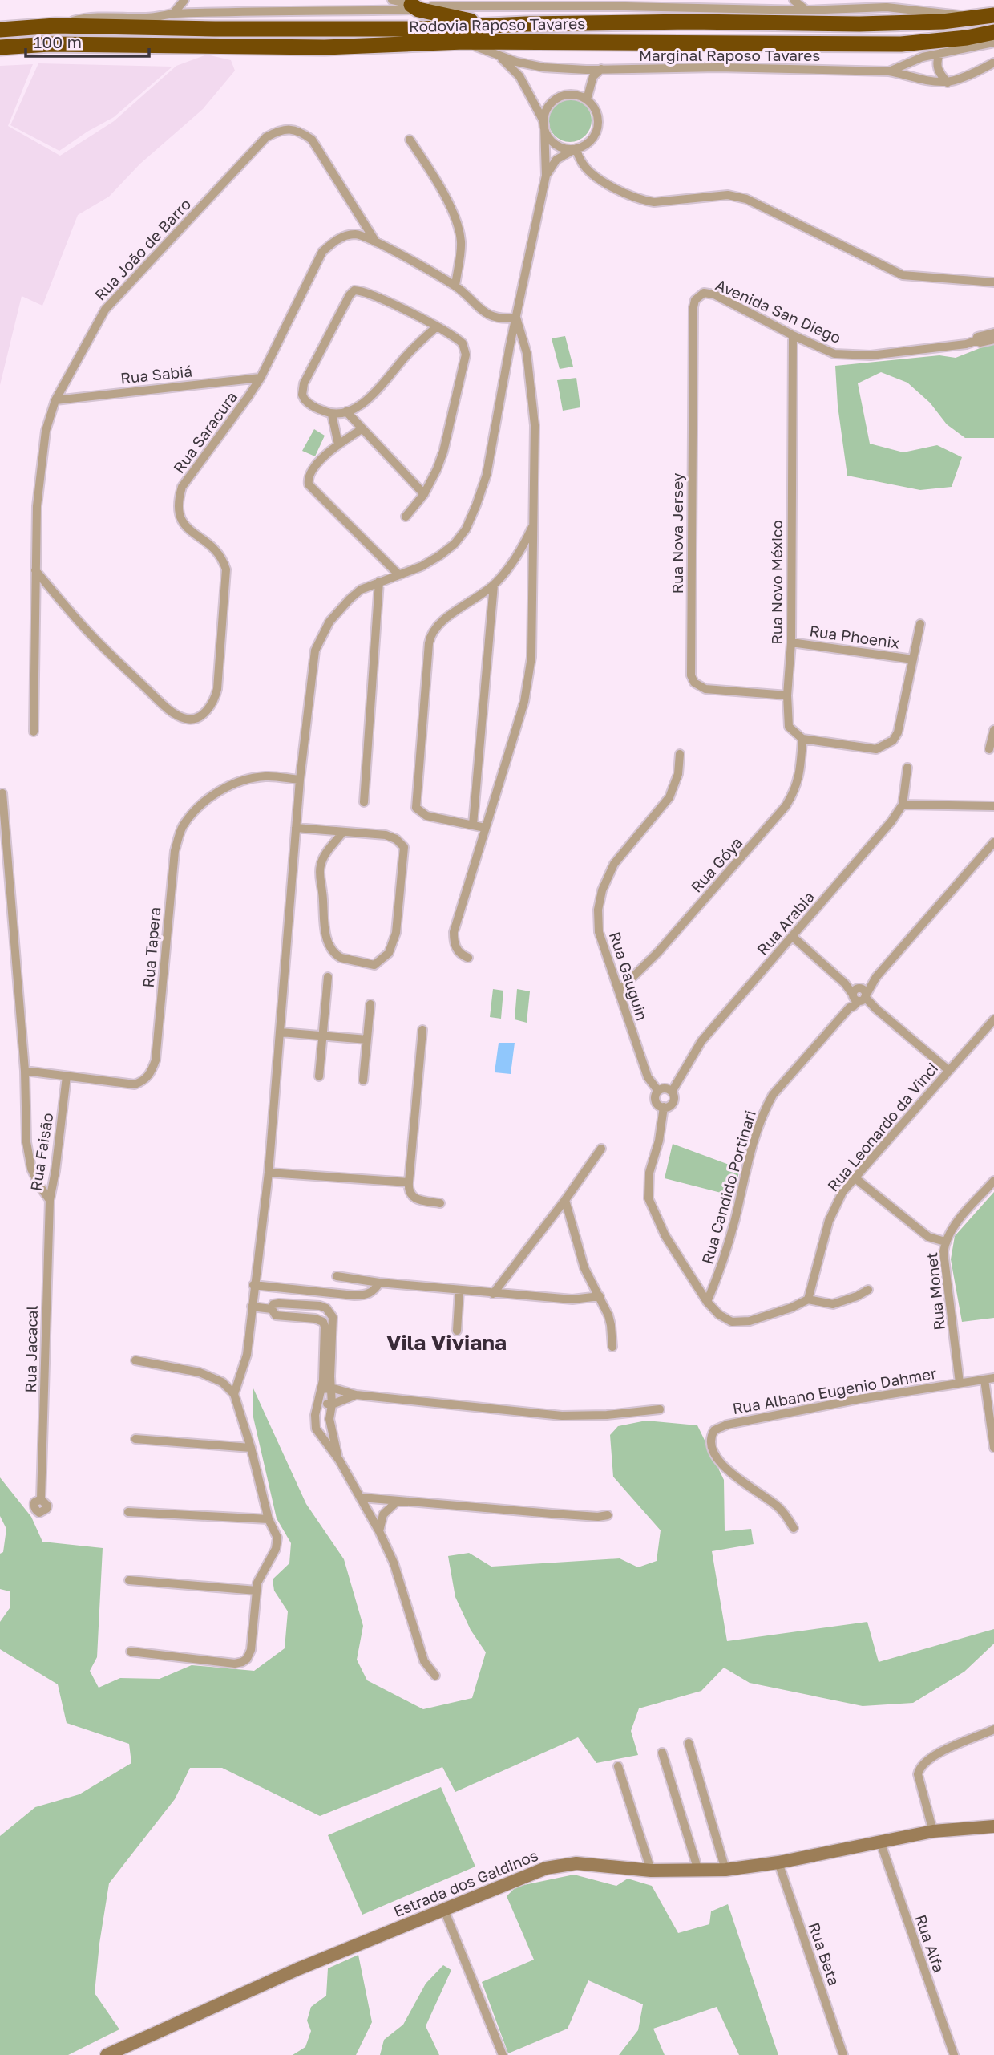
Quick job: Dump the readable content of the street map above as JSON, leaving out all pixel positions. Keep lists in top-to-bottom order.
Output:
{
  "streets": {
    "highway": ["Rodovia Raposo Tavares"],
    "street": [
      "Marginal Raposo Tavares",
      "Rua João de Barro",
      "Avenida San Diego",
      "Rua Sabiá",
      "Rua Saracura",
      "Rua Nova Jersey",
      "Rua Novo México",
      "Rua Phoenix",
      "Rua Góya",
      "Rua Arabia",
      "Rua Tapera",
      "Rua Gauguin",
      "Rua Leonardo da Vinci",
      "Rua Faisão",
      "Rua Candido Portinari",
      "Rua Monet",
      "Rua Jacacal",
      "Rua Albano Eugenio Dahmer",
      "Estrada dos Galdinos",
      "Rua Alfa",
      "Rua Beta"
    ]
  },
  "crossings": [
    ["Rodovia Raposo Tavares", "Marginal Raposo Tavares"],
    ["Rua João de Barro", "Rua Sabiá"],
    ["Rua João de Barro", "Rua Saracura"],
    ["Avenida San Diego", "Rua Nova Jersey"],
    ["Avenida San Diego", "Rua Novo México"],
    ["Rua Sabiá", "Rua Saracura"],
    ["Rua Nova Jersey", "Rua Novo México"],
    ["Rua Novo México", "Rua Phoenix"],
    ["Rua Novo México", "Rua Góya"],
    ["Rua Góya", "Rua Gauguin"],
    ["Rua Arabia", "Rua Gauguin"],
    ["Rua Arabia", "Rua Candido Portinari"],
    ["Rua Tapera", "Rua Faisão"],
    ["Rua Faisão", "Rua Jacacal"],
    ["Rua Monet", "Rua Albano Eugenio Dahmer"],
    ["Estrada dos Galdinos", "Rua Alfa"],
    ["Estrada dos Galdinos", "Rua Beta"]
  ],
  "districts": ["Vila Viviana"],
  "scale_bar": "100 m"
}
